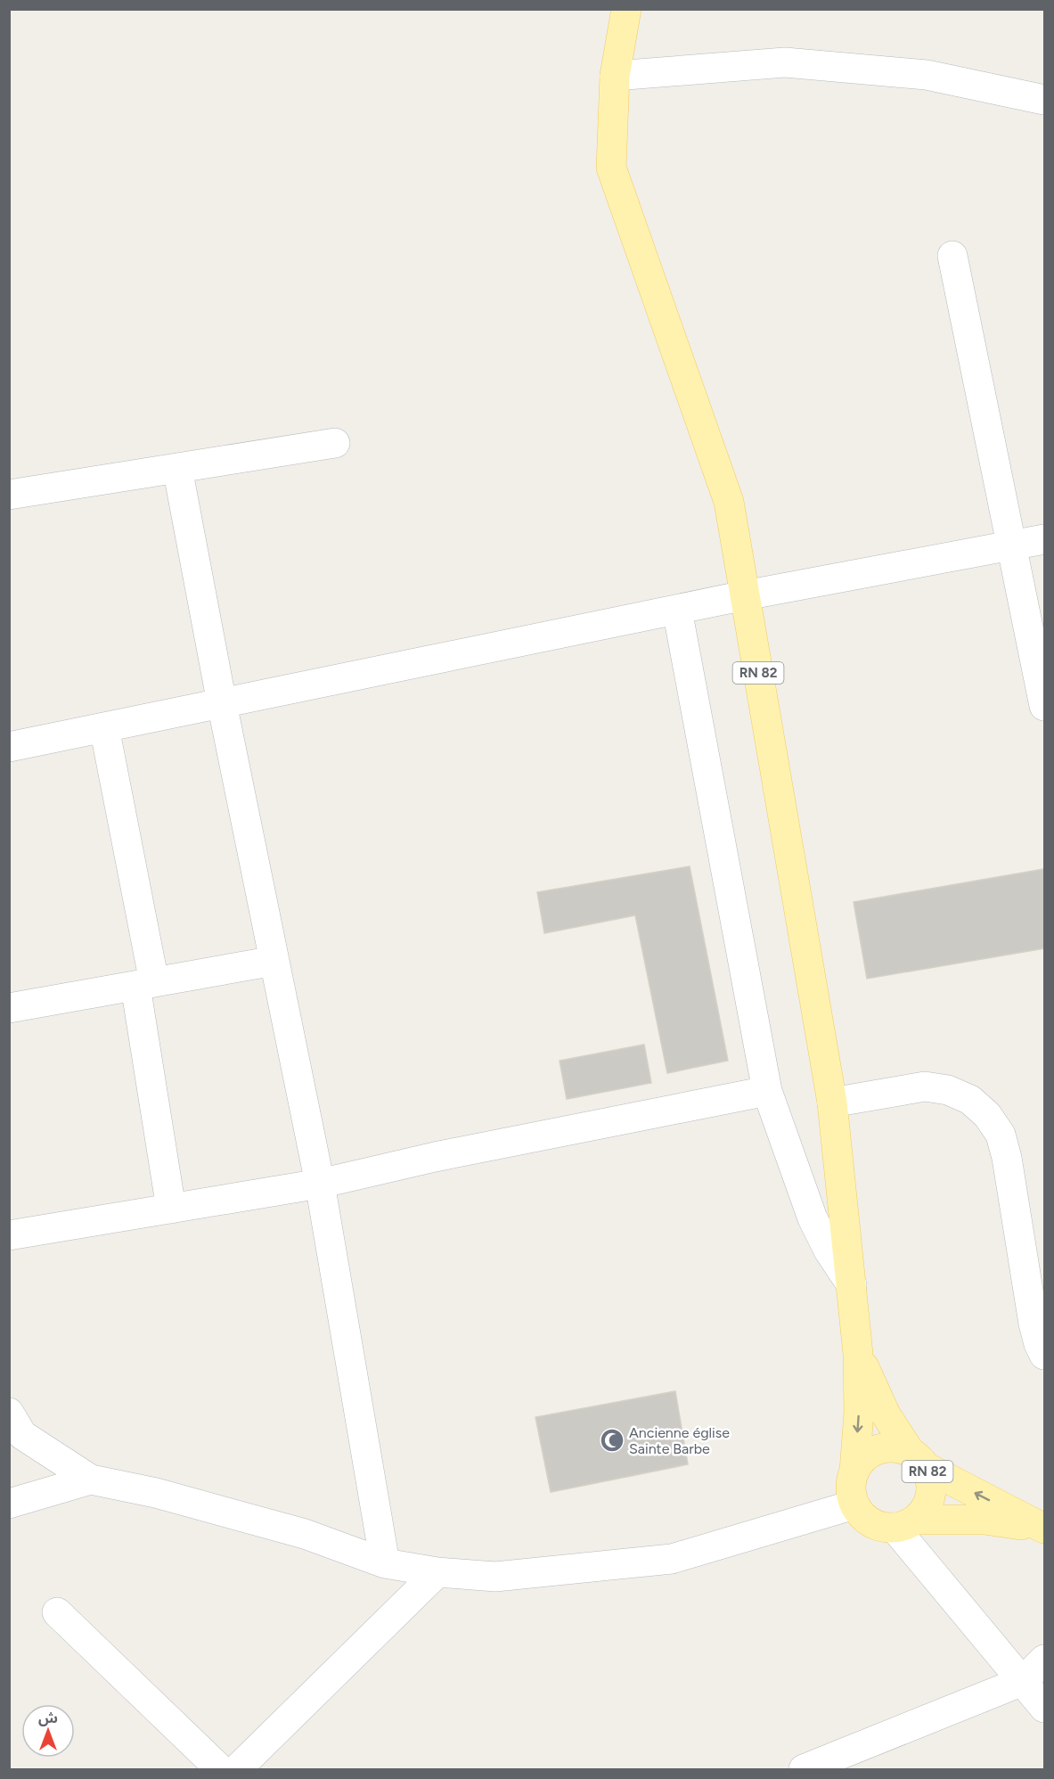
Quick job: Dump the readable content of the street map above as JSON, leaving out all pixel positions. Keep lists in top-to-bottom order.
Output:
{
  "streets": {
    "main road": ["RN 82"]
  },
  "places": {
    "mosque": ["Ancienne église Sainte Barbe"]
  },
  "north": "top"
}
